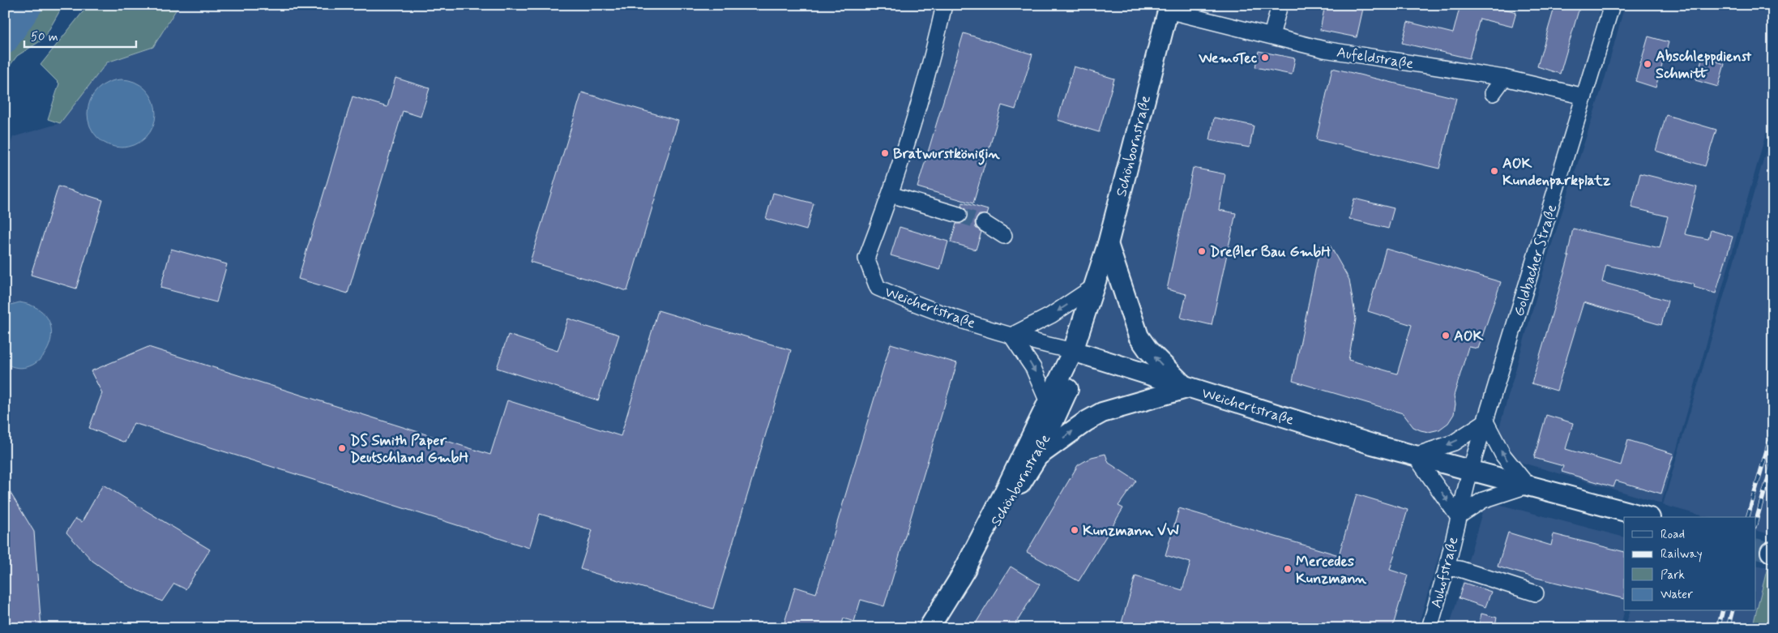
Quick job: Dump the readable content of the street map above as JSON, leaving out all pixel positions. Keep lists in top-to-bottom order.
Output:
{
  "streets": {
    "main road": ["Schönbornstraße", "Weichertstraße"],
    "street": ["Aufeldstraße", "Goldbacher Straße", "Auhofstraße"]
  },
  "crossings": [
    ["Aufeldstraße", "Schönbornstraße"],
    ["Aufeldstraße", "Goldbacher Straße"],
    ["Schönbornstraße", "Weichertstraße"],
    ["Goldbacher Straße", "Weichertstraße"],
    ["Goldbacher Straße", "Auhofstraße"],
    ["Weichertstraße", "Auhofstraße"]
  ],
  "places": [
    "WemoTec",
    "Abschleppdienst Schmitt",
    "Bratwurstkönigin",
    "AOK Kundenparkplatz",
    "Dreßler Bau GmbH",
    "AOK",
    "DS Smith Paper Deutschland GmbH",
    "Kunzmann VW",
    "Mercedes Kunzmann"
  ],
  "legend": [
    "Road",
    "Railway",
    "Park",
    "Water"
  ],
  "scale_bar": "50 m"
}
